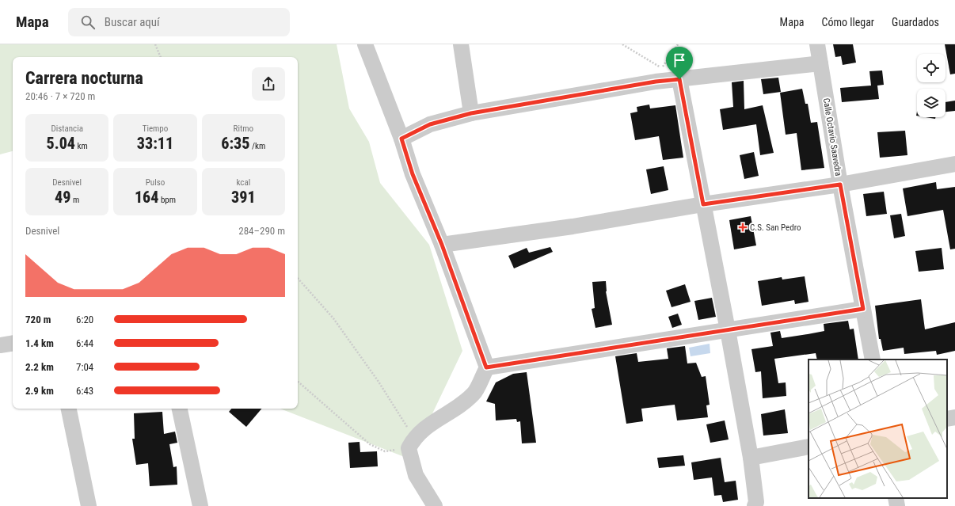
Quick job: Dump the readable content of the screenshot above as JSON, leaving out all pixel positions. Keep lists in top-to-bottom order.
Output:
{
  "streets": {
    "street": ["Calle Octavio Saavedra"]
  },
  "places": {
    "health": ["C.S. San Pedro"]
  },
  "page": {
    "header": "Mapa",
    "search": "Buscar aquí",
    "nav": ["Mapa", "Cómo llegar", "Guardados"],
    "heading": ["Carrera nocturna", "20:46 · 7 × 720 m"],
    "stats": [
      ["Distancia", "5.04 km"],
      ["Tiempo", "33:11"],
      ["Ritmo", "6:35 /km"],
      ["Desnivel", "49 m"],
      ["Pulso", "164 bpm"],
      ["kcal", "391"]
    ],
    "chart": ["Desnivel", "284–290 m"],
    "list": [
      {
        "name": "720 m",
        "note": "6:20"
      },
      {
        "name": "1.4 km",
        "note": "6:44"
      },
      {
        "name": "2.2 km",
        "note": "7:04"
      },
      {
        "name": "2.9 km",
        "note": "6:43"
      }
    ]
  }
}
